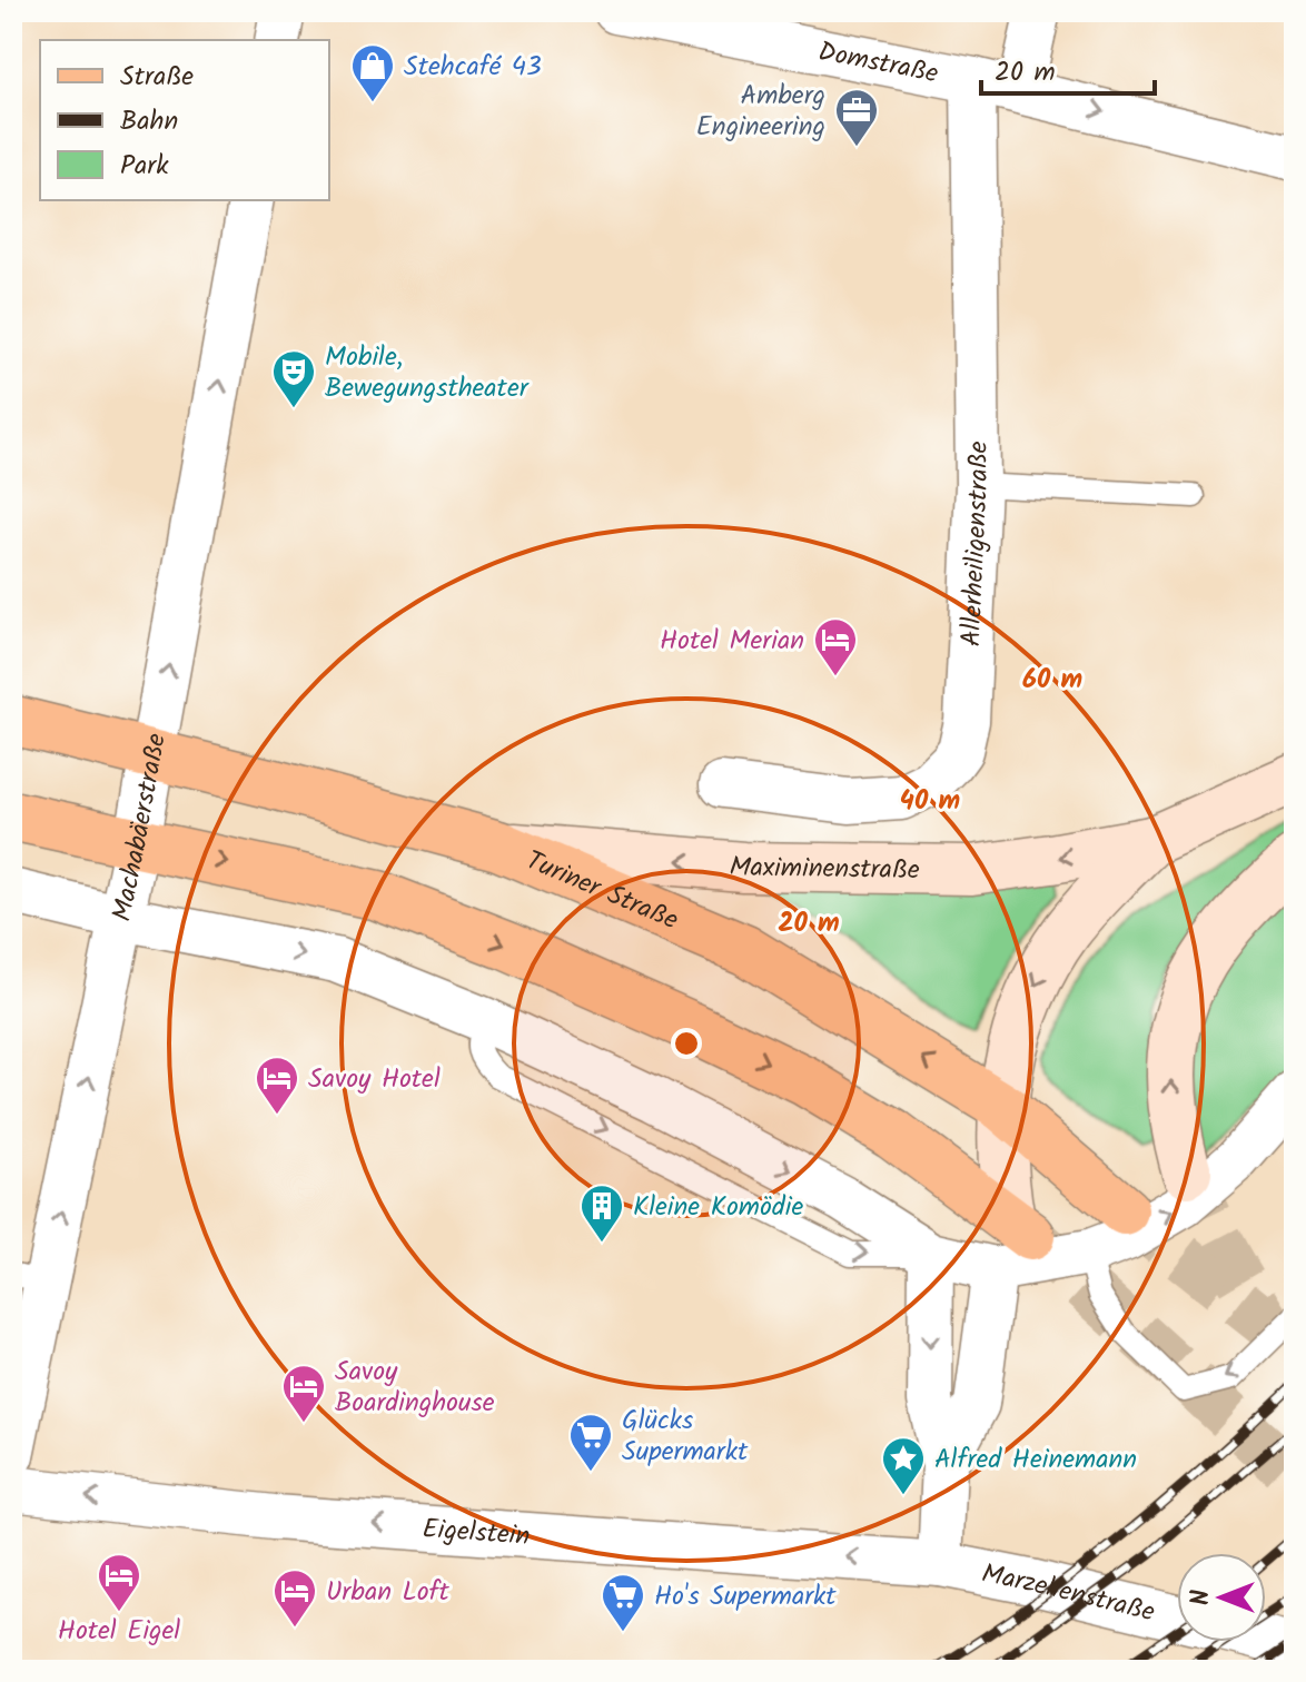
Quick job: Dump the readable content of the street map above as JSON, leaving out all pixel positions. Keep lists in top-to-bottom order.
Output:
{
  "streets": {
    "main road": ["Maximinenstraße", "Turiner Straße"],
    "street": [
      "Domstraße",
      "Allerheiligenstraße",
      "Machabäerstraße",
      "Eigelstein",
      "Marzellenstraße"
    ]
  },
  "crossings": [
    ["Domstraße", "Allerheiligenstraße"],
    ["Machabäerstraße", "Maximinenstraße"],
    ["Machabäerstraße", "Turiner Straße"],
    ["Maximinenstraße", "Turiner Straße"],
    ["Eigelstein", "Marzellenstraße"]
  ],
  "one_way": [
    "Domstraße",
    "Machabäerstraße",
    "Turiner Straße",
    "Eigelstein"
  ],
  "places": {
    "shop": ["Stehcafé 43"],
    "office": ["Amberg Engineering"],
    "theatre": ["Mobile, Bewegungstheater"],
    "hotel": [
      "Hotel Merian",
      "Savoy Hotel",
      "Savoy Boardinghouse",
      "Hotel Eigel",
      "Urban Loft"
    ],
    "building": ["Kleine Komödie"],
    "supermarket": ["Glücks Supermarkt", "Ho's Supermarkt"],
    "place": ["Alfred Heinemann"]
  },
  "legend": ["Straße", "Bahn", "Park"],
  "scale_bar": "20 m",
  "north": "left",
  "rings": ["60 m", "40 m", "20 m"]
}
